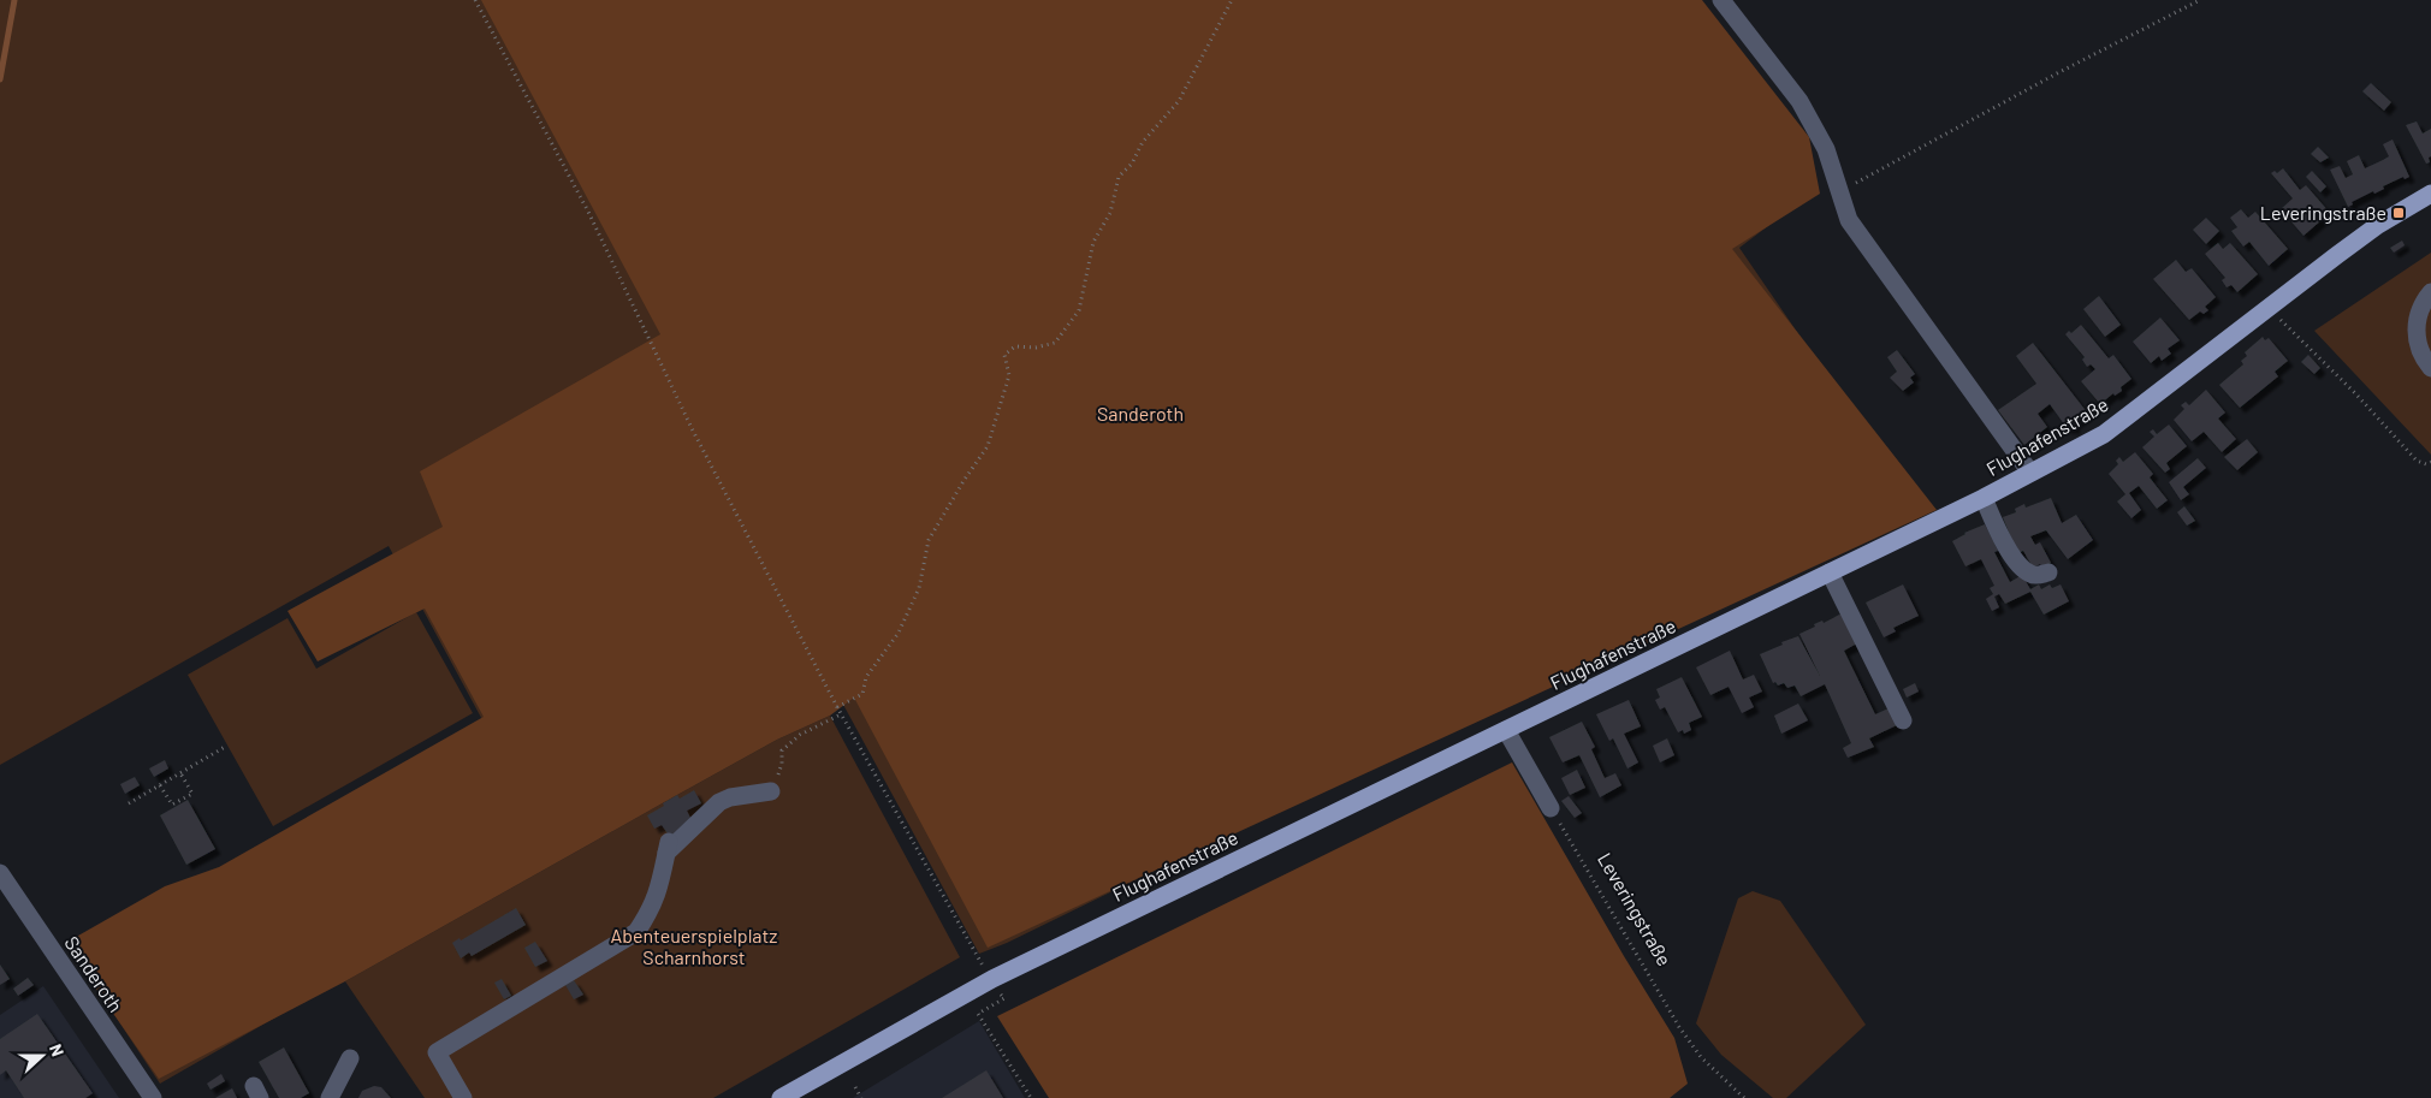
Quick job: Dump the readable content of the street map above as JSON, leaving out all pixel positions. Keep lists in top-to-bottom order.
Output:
{
  "streets": {
    "main road": ["Flughafenstraße"],
    "street": ["Sanderoth"],
    "path": ["Leveringstraße"]
  },
  "parks": ["Sanderoth", "Abenteuerspielplatz Scharnhorst"],
  "places": {
    "transit": ["Leveringstraße"]
  },
  "north": "right"
}
